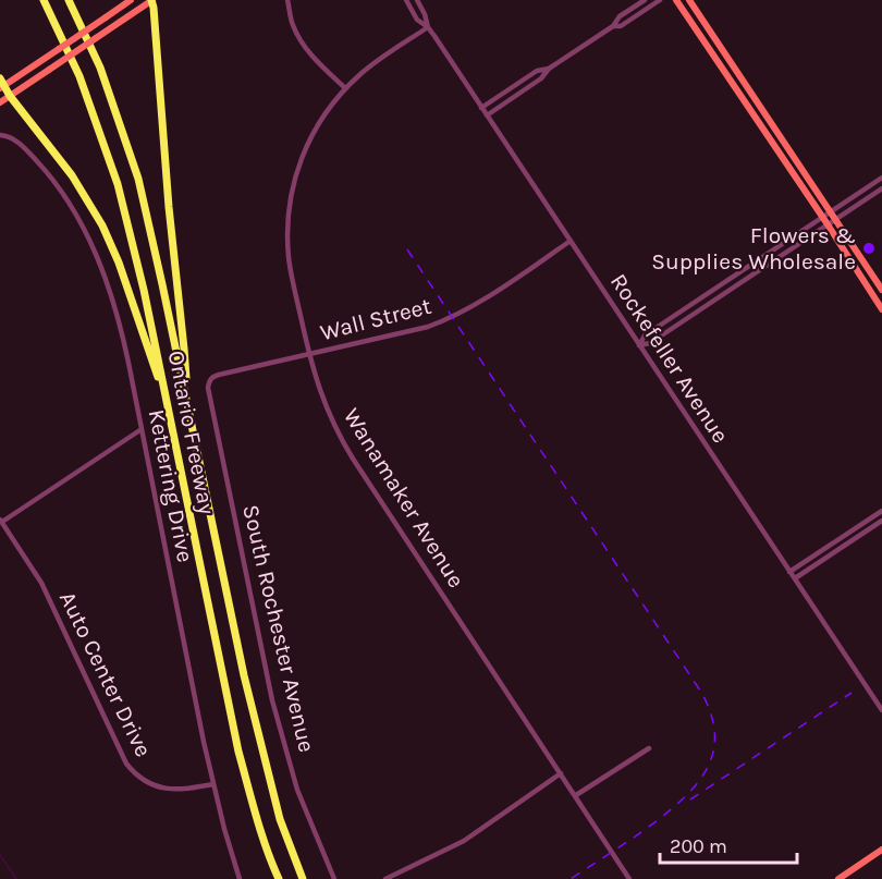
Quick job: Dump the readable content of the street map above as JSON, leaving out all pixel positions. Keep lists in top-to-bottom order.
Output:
{
  "streets": {
    "highway": ["Ontario Freeway"],
    "street": [
      "Wall Street",
      "Rockefeller Avenue",
      "Kettering Drive",
      "Wanamaker Avenue",
      "South Rochester Avenue",
      "Auto Center Drive"
    ]
  },
  "crossings": [
    ["Wall Street", "Rockefeller Avenue"],
    ["Wall Street", "Wanamaker Avenue"],
    ["Wall Street", "South Rochester Avenue"],
    ["Rockefeller Avenue", "Wanamaker Avenue"],
    ["Kettering Drive", "Auto Center Drive"]
  ],
  "places": ["Flowers & Supplies Wholesale"],
  "scale_bar": "200 m"
}
